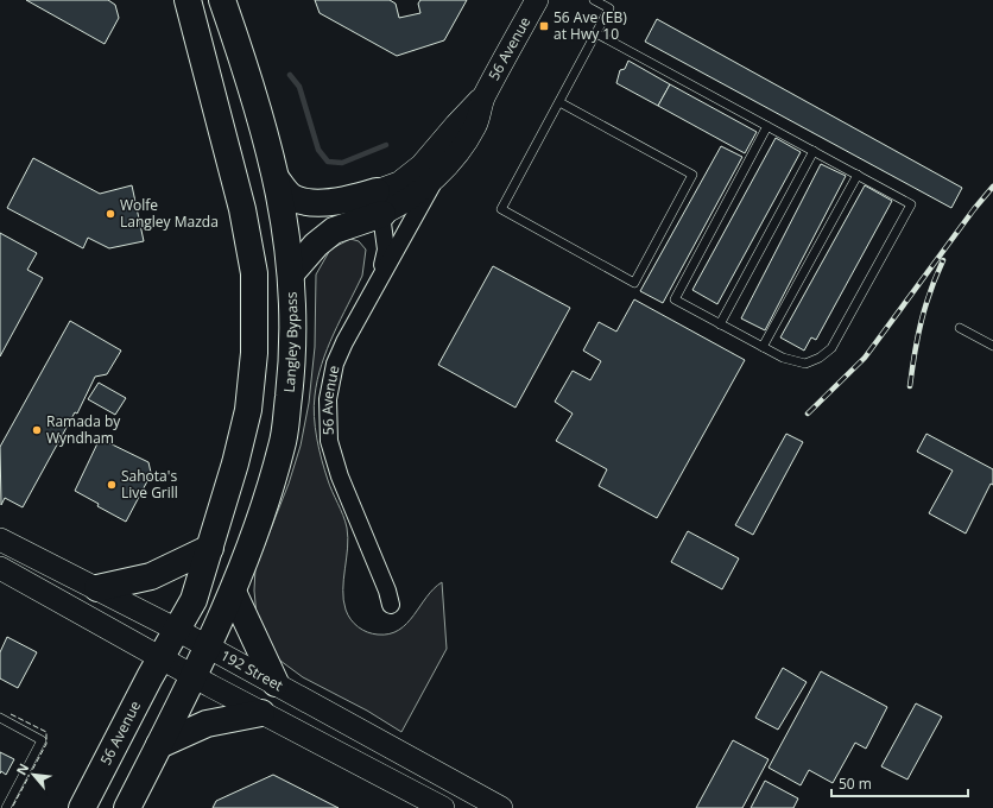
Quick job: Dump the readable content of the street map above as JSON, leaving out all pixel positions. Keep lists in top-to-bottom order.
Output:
{
  "streets": {
    "highway": ["56 Avenue", "Langley Bypass"],
    "main road": ["192 Street"]
  },
  "crossings": [
    ["Langley Bypass", "192 Street"]
  ],
  "places": {
    "transit": ["56 Ave (EB) at Hwy 10"],
    "other": ["Wolfe Langley Mazda", "Ramada by Wyndham", "Sahota's Live Grill"]
  },
  "scale_bar": "50 m",
  "north": "top left"
}
